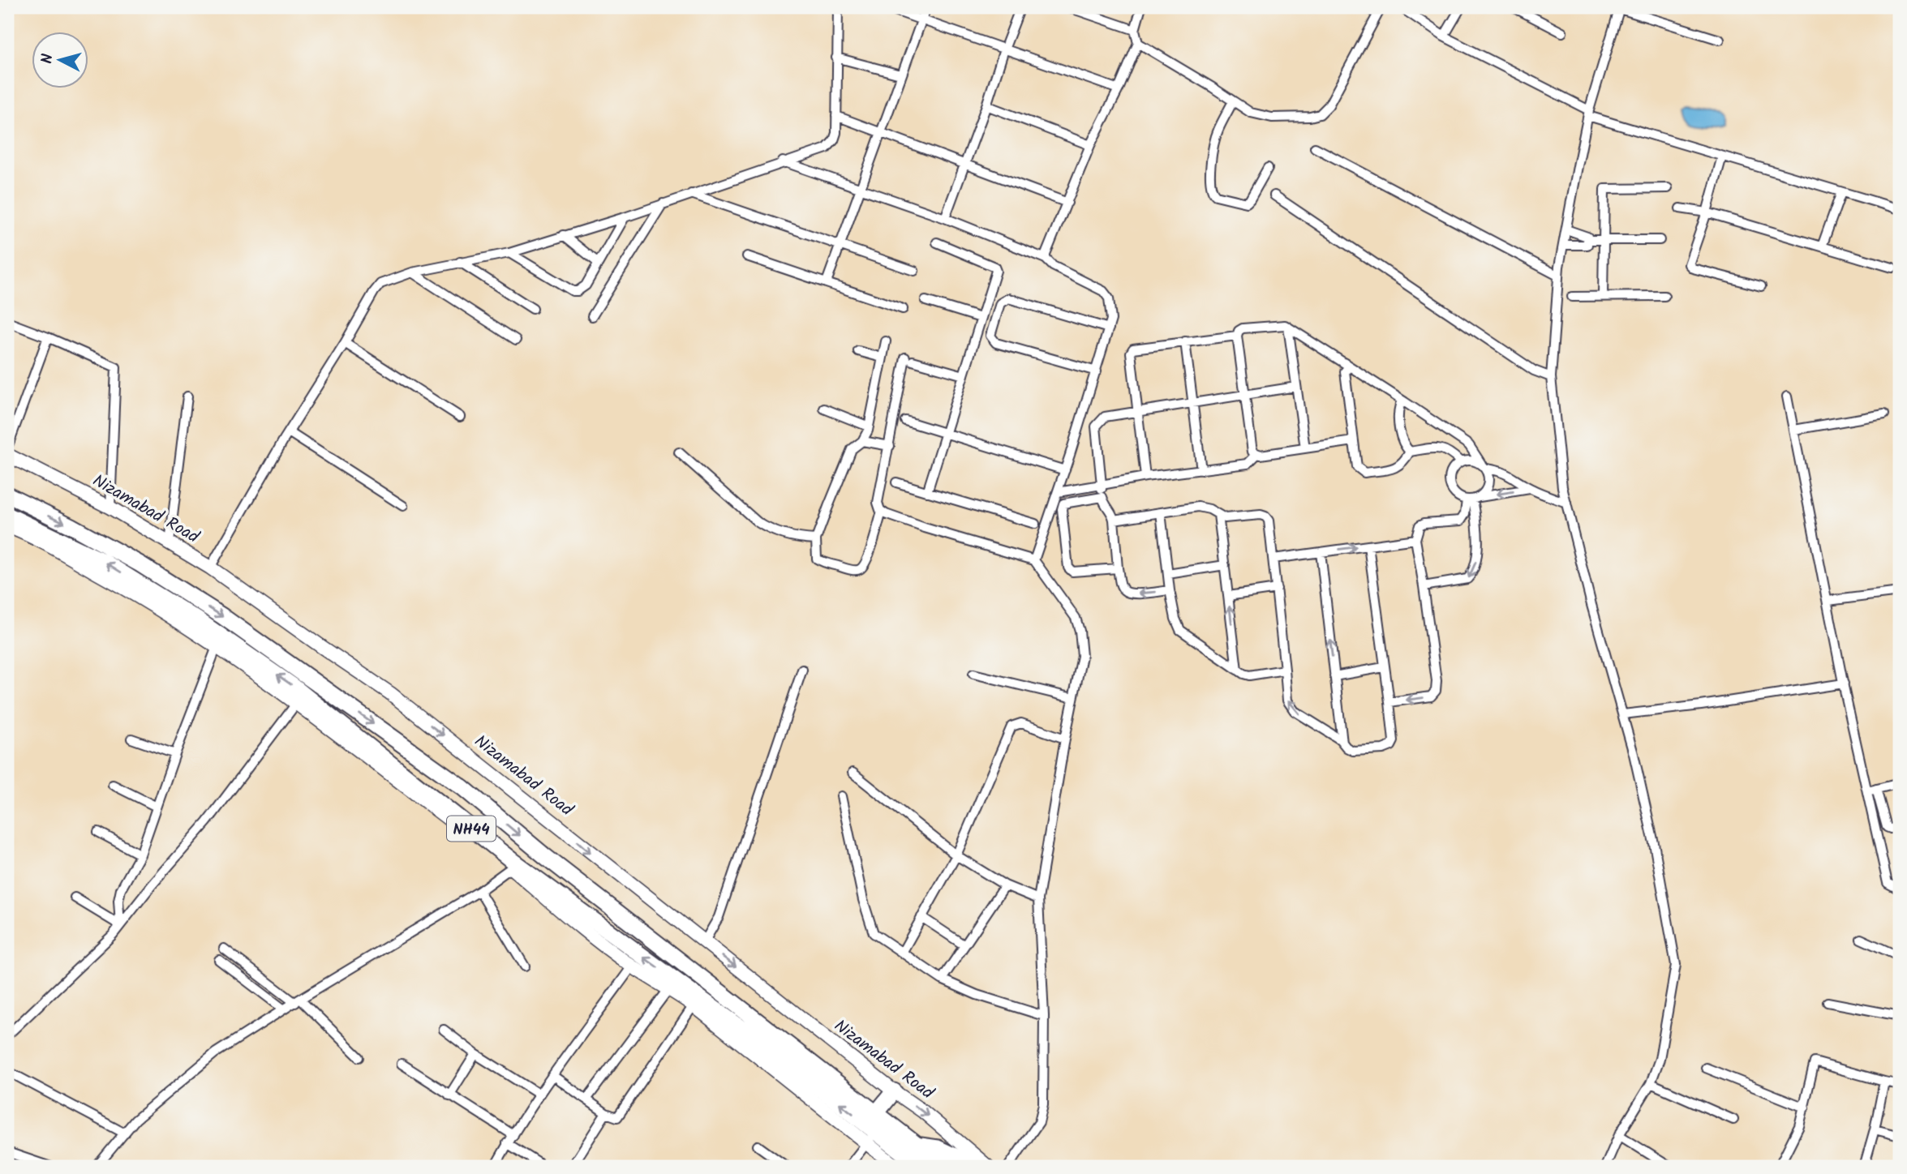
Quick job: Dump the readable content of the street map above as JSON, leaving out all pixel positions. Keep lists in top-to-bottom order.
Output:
{
  "streets": {
    "highway": ["NH44"],
    "main road": ["Nizamabad Road"]
  },
  "north": "left"
}
